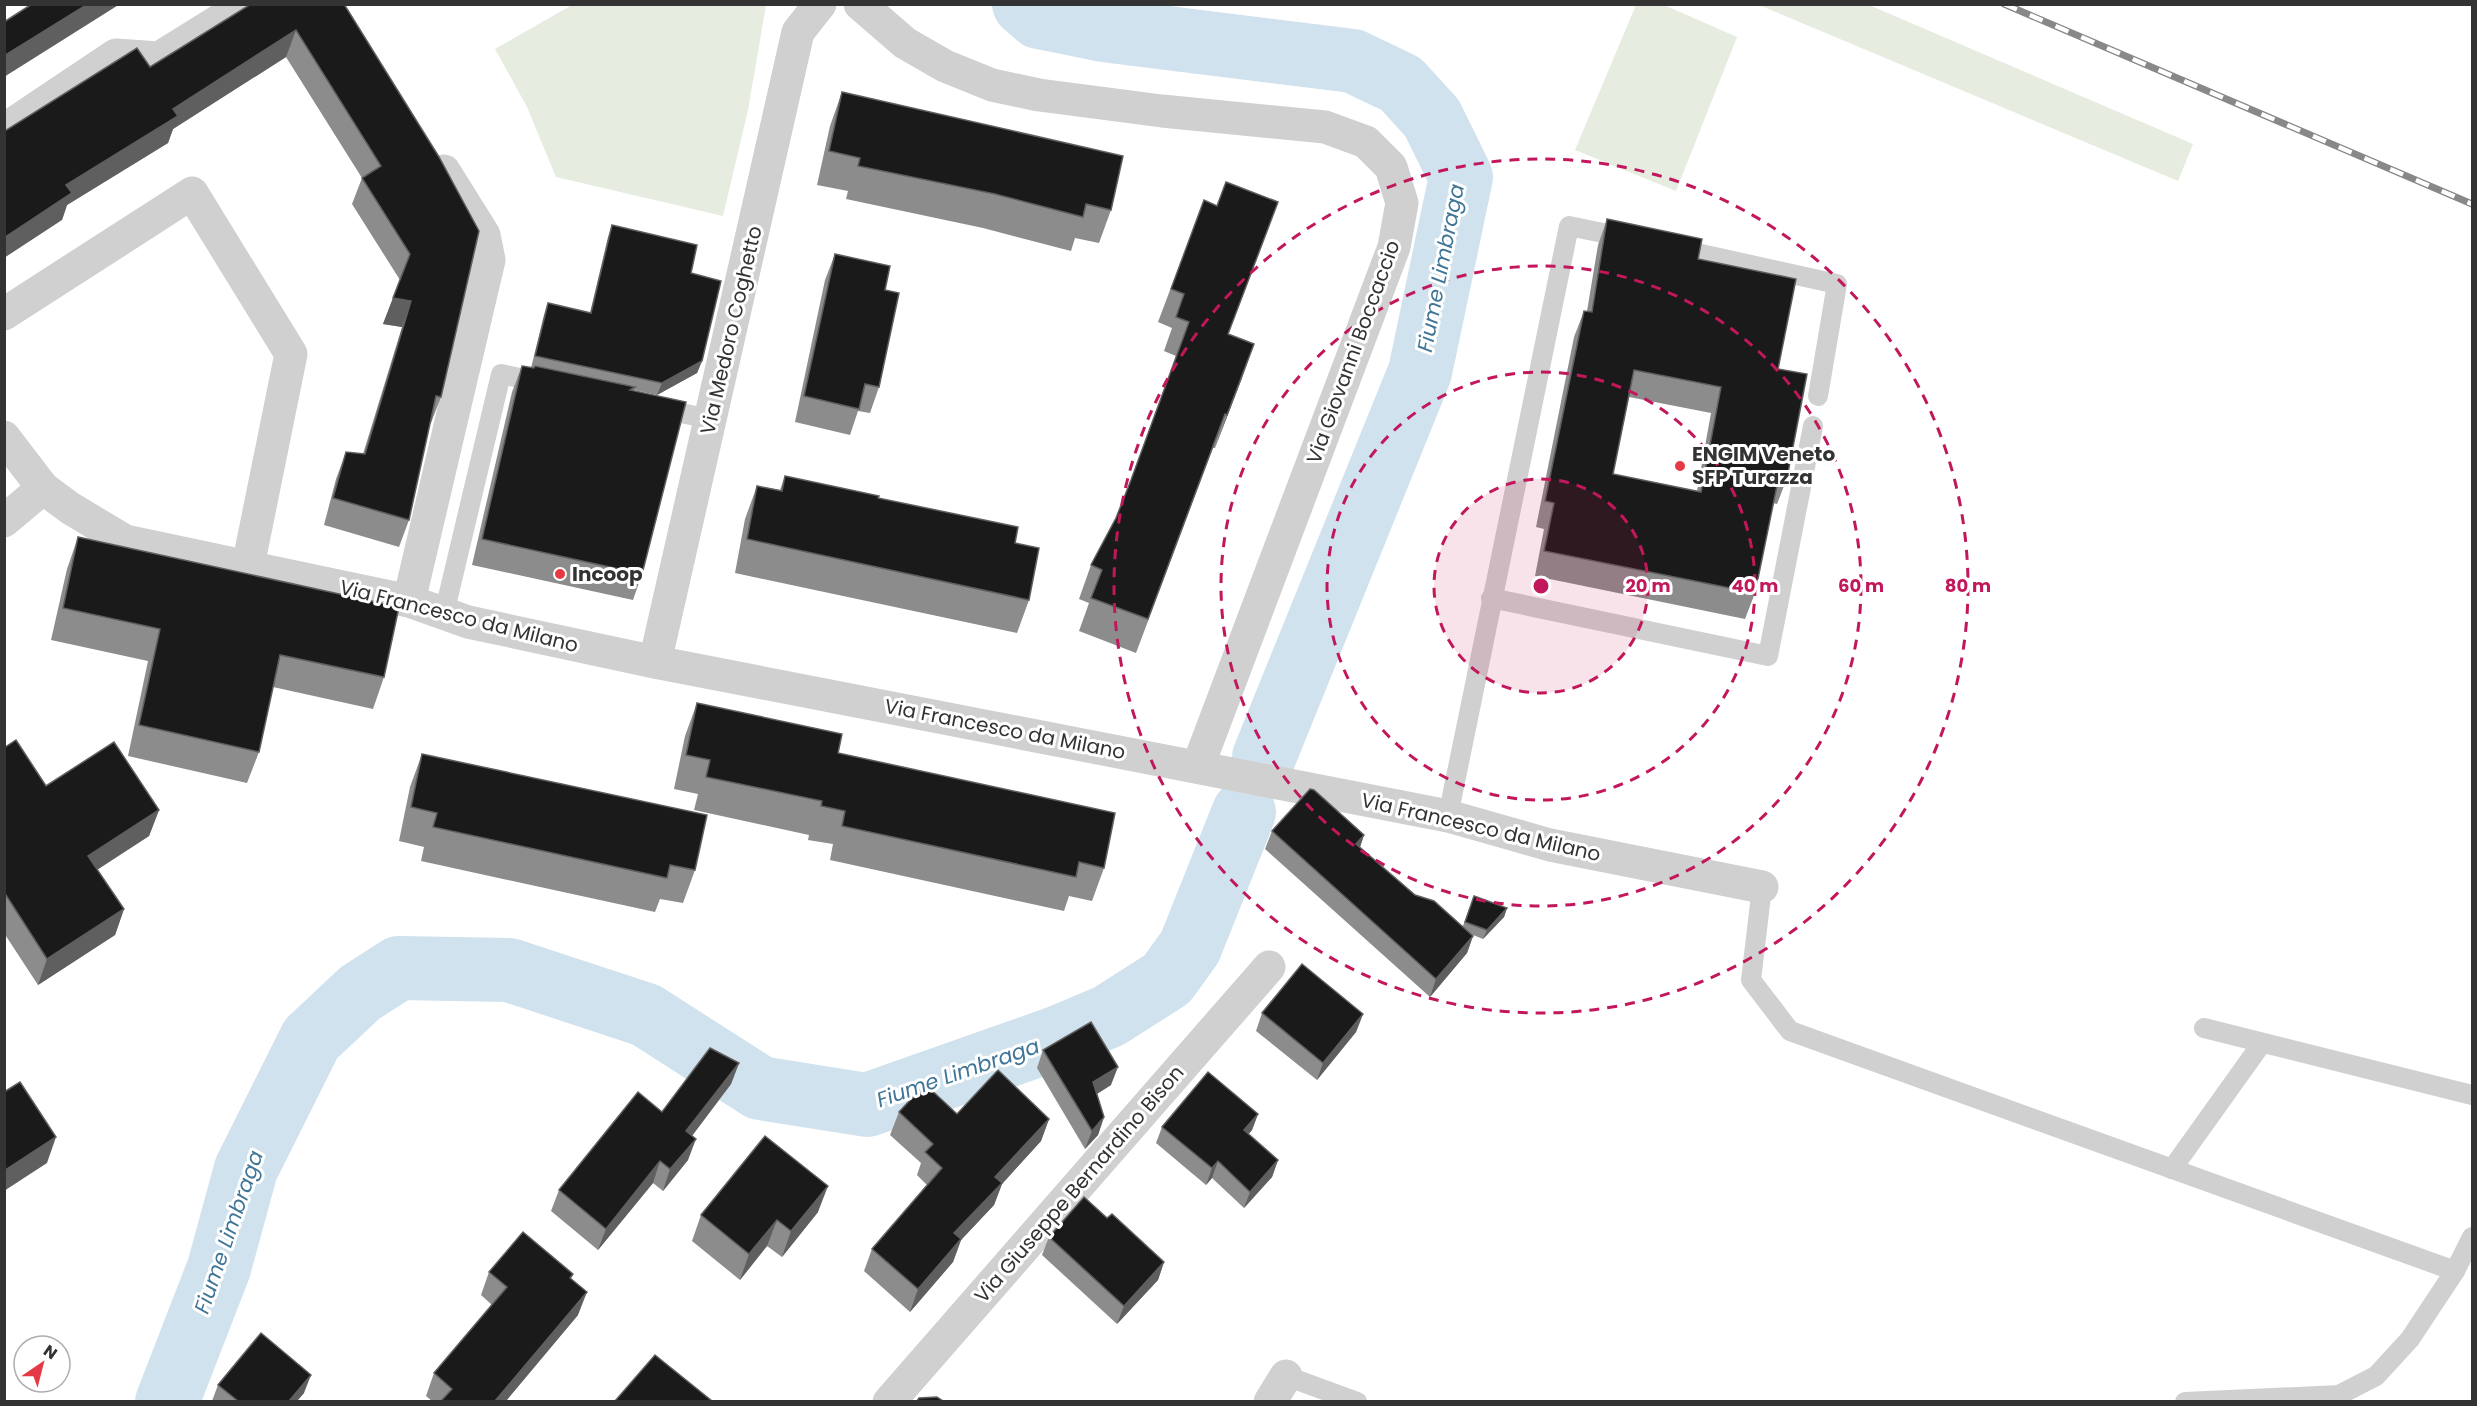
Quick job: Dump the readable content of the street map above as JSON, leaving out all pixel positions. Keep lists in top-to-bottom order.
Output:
{
  "streets": {
    "street": [
      "Via Medoro Coghetto",
      "Via Giovanni Boccaccio",
      "Via Francesco da Milano",
      "Via Giuseppe Bernardino Bison"
    ]
  },
  "crossings": [
    ["Via Medoro Coghetto", "Via Francesco da Milano"],
    ["Via Giovanni Boccaccio", "Via Francesco da Milano"]
  ],
  "water": ["Fiume Limbraga"],
  "places": ["ENGIM Veneto SFP Turazza", "Incoop"],
  "north": "top right",
  "rings": [
    "20 m",
    "40 m",
    "60 m",
    "80 m"
  ]
}
